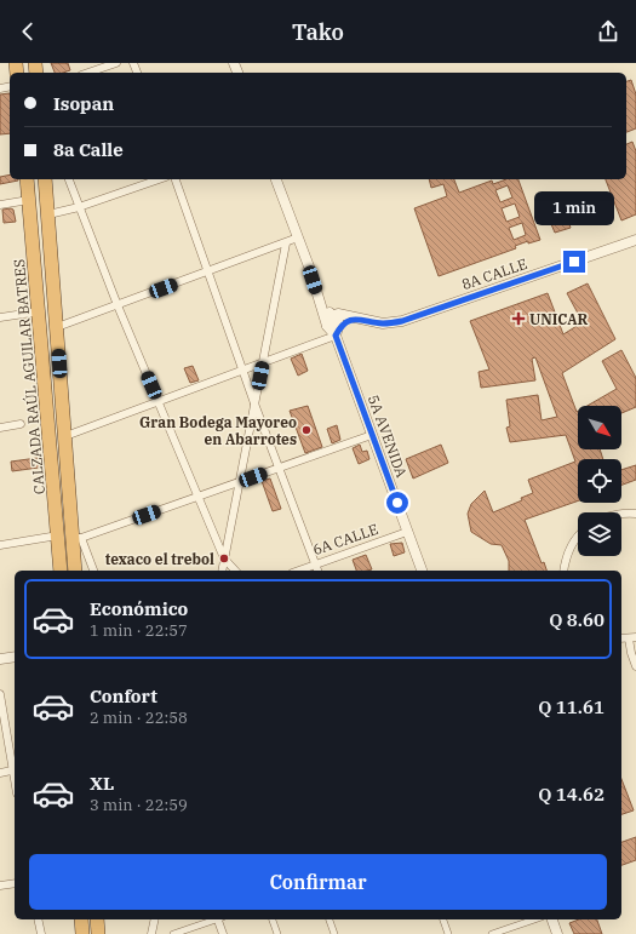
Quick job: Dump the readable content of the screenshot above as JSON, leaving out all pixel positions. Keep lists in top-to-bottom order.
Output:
{
  "streets": {
    "highway": ["CALZADA RAÚL AGUILAR BATRES"],
    "street": ["8A CALLE", "5A AVENIDA", "6A CALLE"]
  },
  "crossings": [
    ["8A CALLE", "CALZADA RAÚL AGUILAR BATRES"],
    ["8A CALLE", "5A AVENIDA"],
    ["5A AVENIDA", "6A CALLE"]
  ],
  "places": {
    "health": ["UNICAR"],
    "other": ["Gran Bodega Mayoreo en Abarrotes", "texaco el trebol"]
  },
  "north": "bottom right",
  "page": {
    "header": "Tako",
    "banner": ["Isopan", "8a Calle"],
    "bubble": "1 min",
    "list": [
      {
        "name": "Económico",
        "note": "1 min · 22:57",
        "value": "Q 8.60"
      },
      {
        "name": "Confort",
        "note": "2 min · 22:58",
        "value": "Q 11.61"
      },
      {
        "name": "XL",
        "note": "3 min · 22:59",
        "value": "Q 14.62"
      }
    ],
    "buttons": "Confirmar"
  }
}
